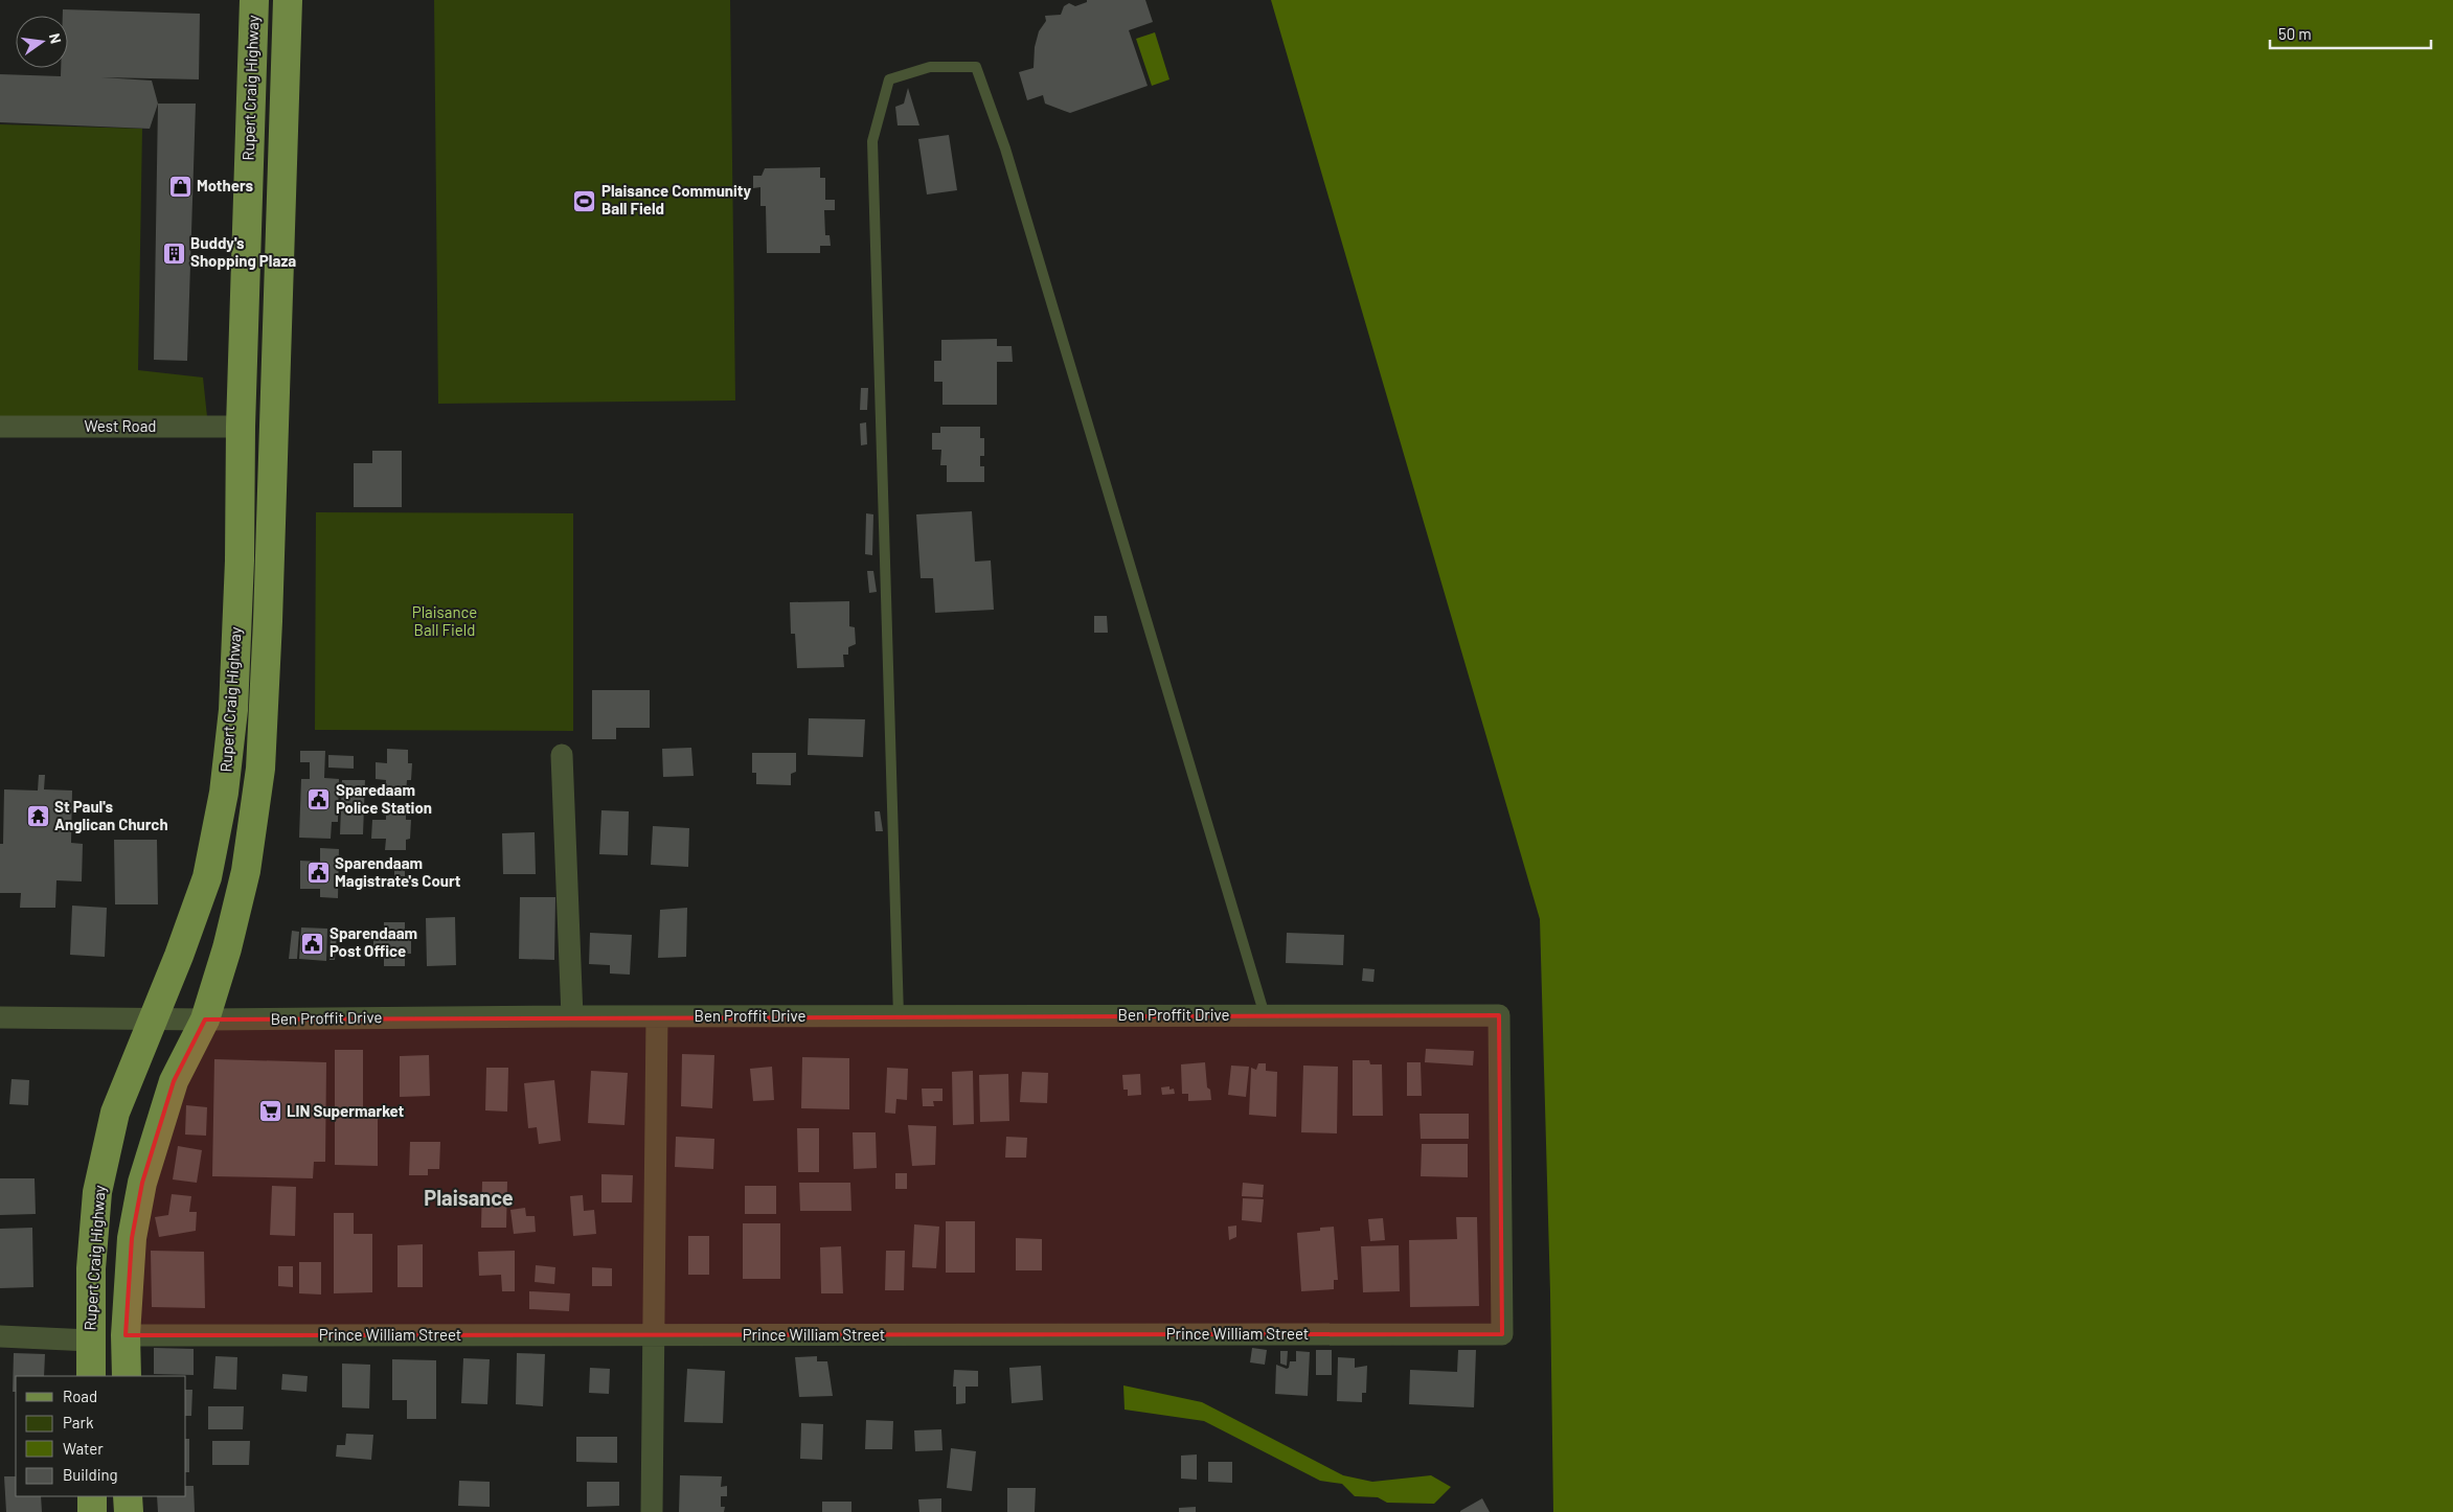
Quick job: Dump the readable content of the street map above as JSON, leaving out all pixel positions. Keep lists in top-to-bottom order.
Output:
{
  "streets": {
    "main road": ["Rupert Craig Highway"],
    "street": ["West Road", "Ben Proffit Drive", "Prince William Street"]
  },
  "crossings": [
    ["Rupert Craig Highway", "West Road"],
    ["Rupert Craig Highway", "Ben Proffit Drive"],
    ["Rupert Craig Highway", "Prince William Street"],
    ["Ben Proffit Drive", "Prince William Street"]
  ],
  "districts": ["Plaisance"],
  "parks": ["Plaisance Ball Field"],
  "places": {
    "shop": ["Mothers"],
    "sports": ["Plaisance Community Ball Field"],
    "building": ["Buddy's Shopping Plaza"],
    "public building": ["Sparedaam Police Station", "Sparendaam Magistrate's Court", "Sparendaam Post Office"],
    "temple": ["St Paul's Anglican Church"],
    "supermarket": ["LIN Supermarket"]
  },
  "legend": [
    "Road",
    "Park",
    "Water",
    "Building"
  ],
  "scale_bar": "50 m",
  "north": "right"
}
